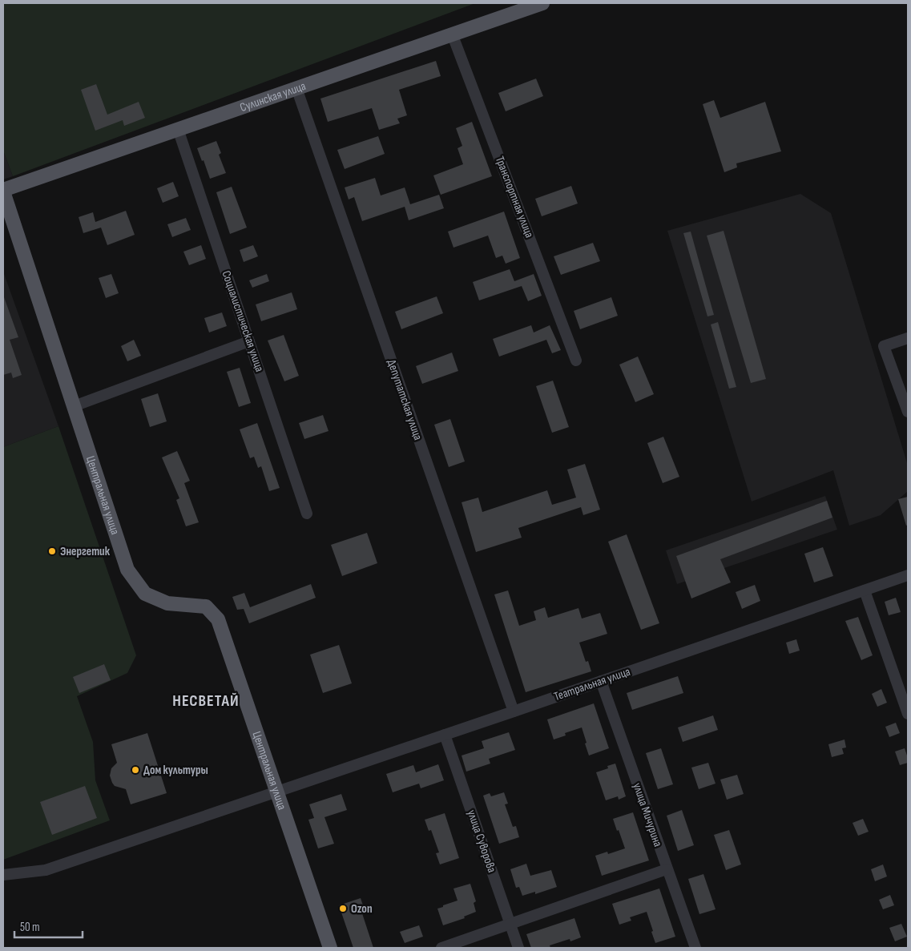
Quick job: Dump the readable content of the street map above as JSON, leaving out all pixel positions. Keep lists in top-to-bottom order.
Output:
{
  "streets": {
    "main road": ["Сулинская улица", "Центральная улица"],
    "street": [
      "Транспортная улица",
      "Социалистическая улица",
      "Депутатская улица",
      "Театральная улица",
      "улица Мичурина",
      "улица Суворова"
    ]
  },
  "crossings": [
    ["Сулинская улица", "Транспортная улица"],
    ["Сулинская улица", "Социалистическая улица"],
    ["Сулинская улица", "Депутатская улица"],
    ["Сулинская улица", "Центральная улица"],
    ["Депутатская улица", "Театральная улица"],
    ["Центральная улица", "Театральная улица"],
    ["Театральная улица", "улица Мичурина"],
    ["Театральная улица", "улица Суворова"]
  ],
  "districts": ["НЕСВЕТАЙ"],
  "places": ["Энергетик", "Дом культуры", "Ozon"],
  "scale_bar": "50 m"
}
